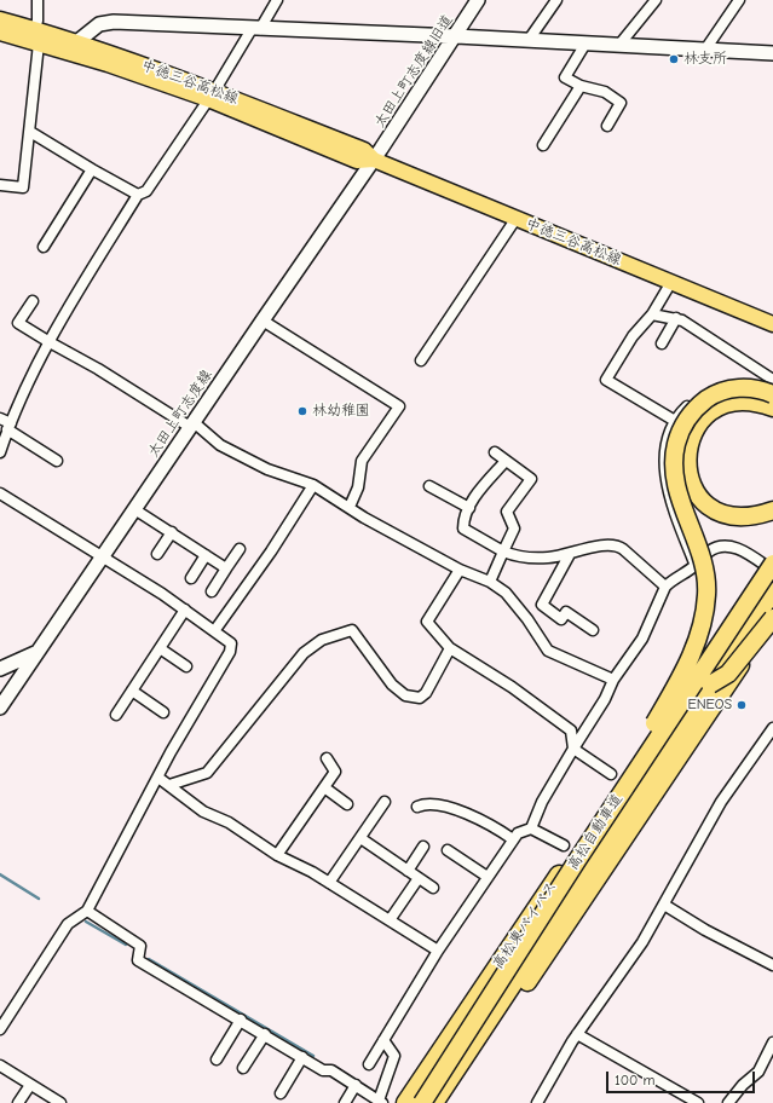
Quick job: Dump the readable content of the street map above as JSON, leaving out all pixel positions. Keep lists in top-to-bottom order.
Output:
{
  "streets": {
    "highway": ["高松自動車道", "高松東バイパス"],
    "main road": ["中徳三谷高松線"],
    "street": ["太田上町志度線旧道", "太田上町志度線"]
  },
  "crossings": [
    ["太田上町志度線旧道", "中徳三谷高松線"],
    ["太田上町志度線旧道", "太田上町志度線"],
    ["中徳三谷高松線", "太田上町志度線"],
    ["高松自動車道", "高松東バイパス"]
  ],
  "places": ["林支所", "林幼稚園", "ENEOS"],
  "scale_bar": "100 m"
}
